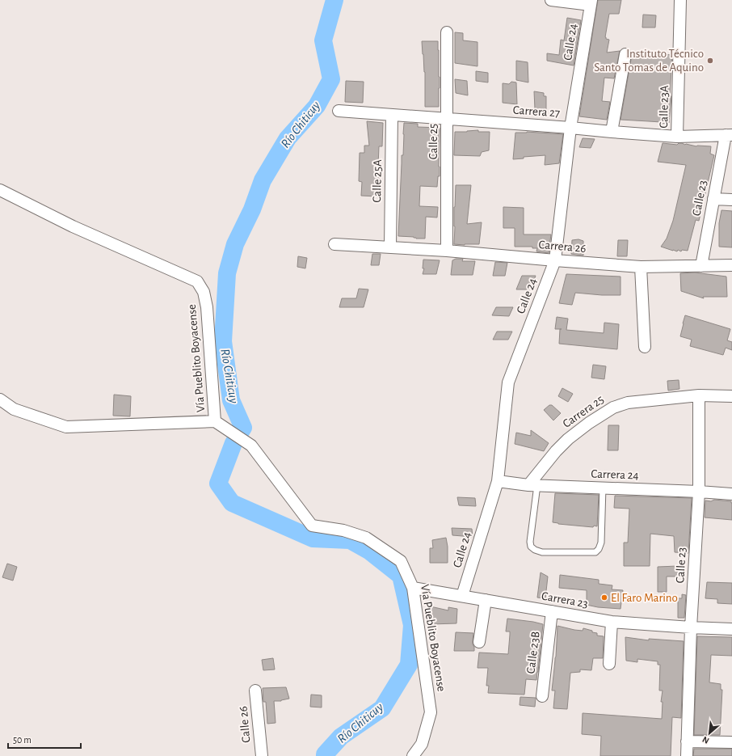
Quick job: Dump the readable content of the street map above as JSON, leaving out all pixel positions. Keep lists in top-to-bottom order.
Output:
{
  "streets": {
    "street": [
      "Calle 24",
      "Calle 23A",
      "Carrera 27",
      "Calle 25",
      "Calle 25A",
      "Calle 23",
      "Carrera 26",
      "Vía Pueblito Boyacense",
      "Carrera 25",
      "Carrera 24",
      "Carrera 23",
      "Calle 23B",
      "Calle 26"
    ]
  },
  "crossings": [
    ["Calle 24", "Carrera 27"],
    ["Calle 24", "Carrera 26"],
    ["Calle 24", "Carrera 24"],
    ["Calle 24", "Carrera 23"],
    ["Calle 23A", "Carrera 27"],
    ["Carrera 27", "Calle 25"],
    ["Carrera 27", "Calle 25A"],
    ["Carrera 27", "Calle 23"],
    ["Calle 25", "Carrera 26"],
    ["Calle 25A", "Carrera 26"],
    ["Calle 23", "Carrera 26"],
    ["Calle 23", "Carrera 25"],
    ["Calle 23", "Carrera 24"],
    ["Calle 23", "Carrera 23"],
    ["Vía Pueblito Boyacense", "Carrera 23"],
    ["Carrera 25", "Carrera 24"],
    ["Carrera 23", "Calle 23B"]
  ],
  "water": ["Río Chiticuy"],
  "places": ["Instituto Técnico Santo Tomas de Aquino", "El Faro Marino"],
  "scale_bar": "50 m",
  "north": "bottom left"
}
